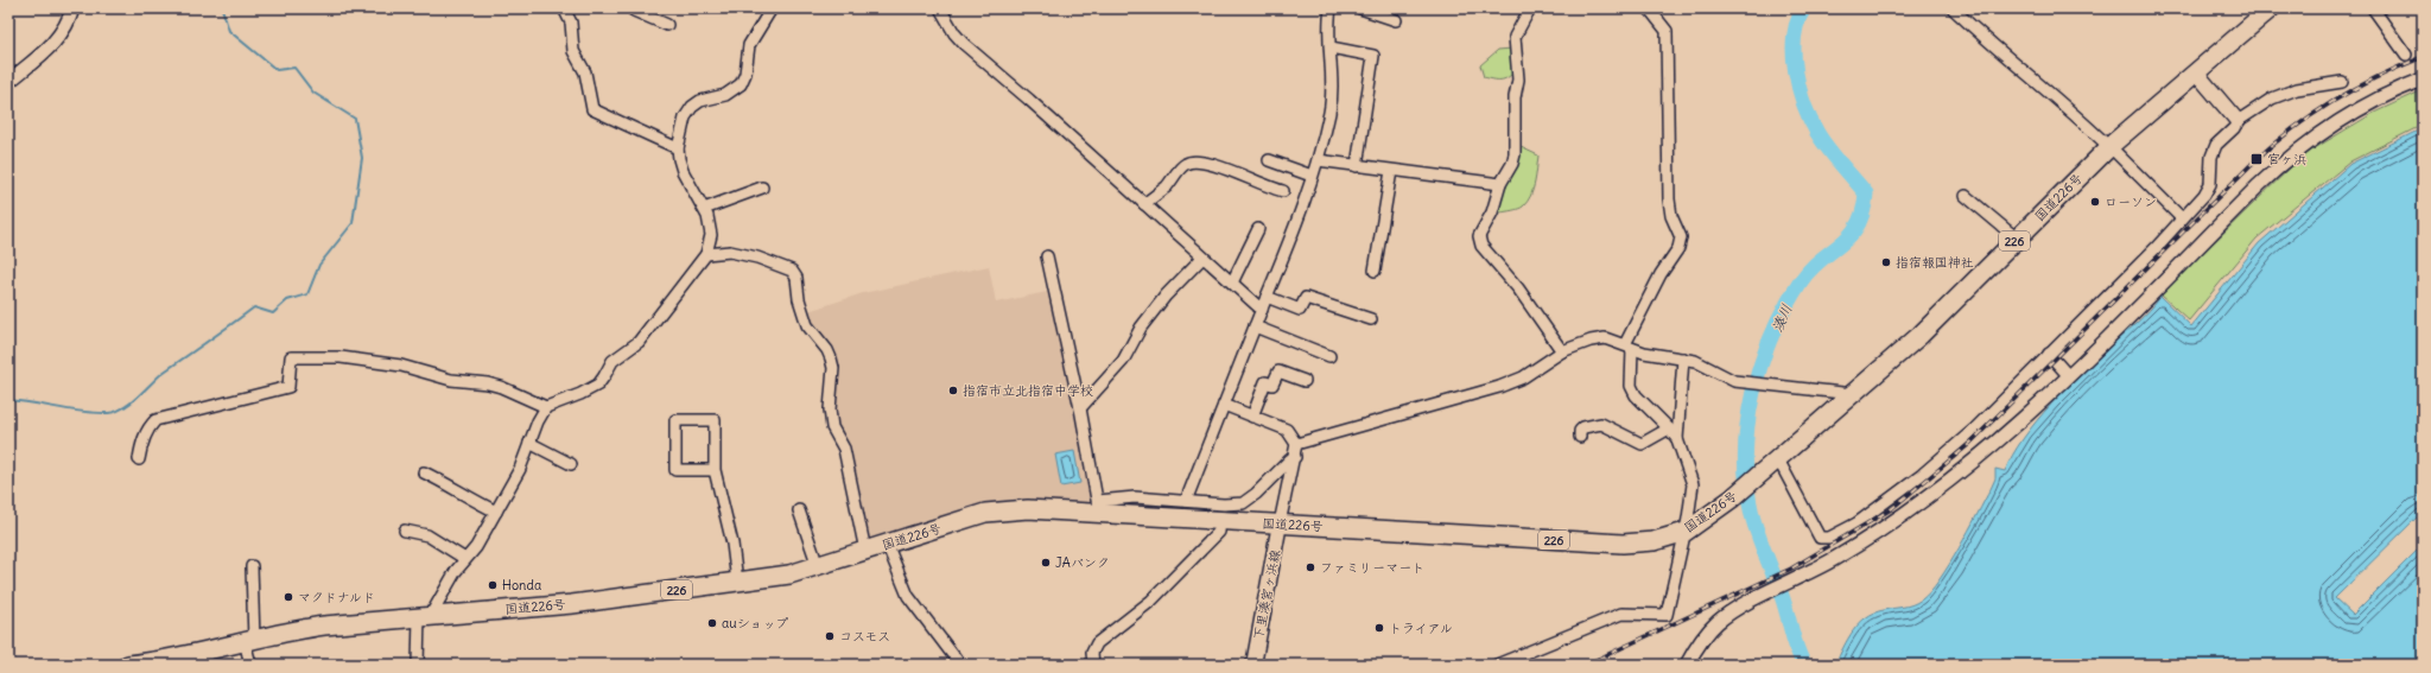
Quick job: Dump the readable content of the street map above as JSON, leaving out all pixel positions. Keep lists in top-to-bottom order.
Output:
{
  "streets": {
    "highway": ["国道226号", "226"],
    "main road": ["下里湊宮ヶ浜線"]
  },
  "crossings": [
    ["国道226号", "下里湊宮ヶ浜線"]
  ],
  "water": ["湊川"],
  "places": {
    "transit": ["宮ヶ浜"],
    "other": [
      "ローソン",
      "指宿報国神社",
      "指宿市立北指宿中学校",
      "JAバンク",
      "ファミリーマート",
      "Honda",
      "マクドナルド",
      "auショップ",
      "トライアル",
      "コスモス"
    ]
  }
}
